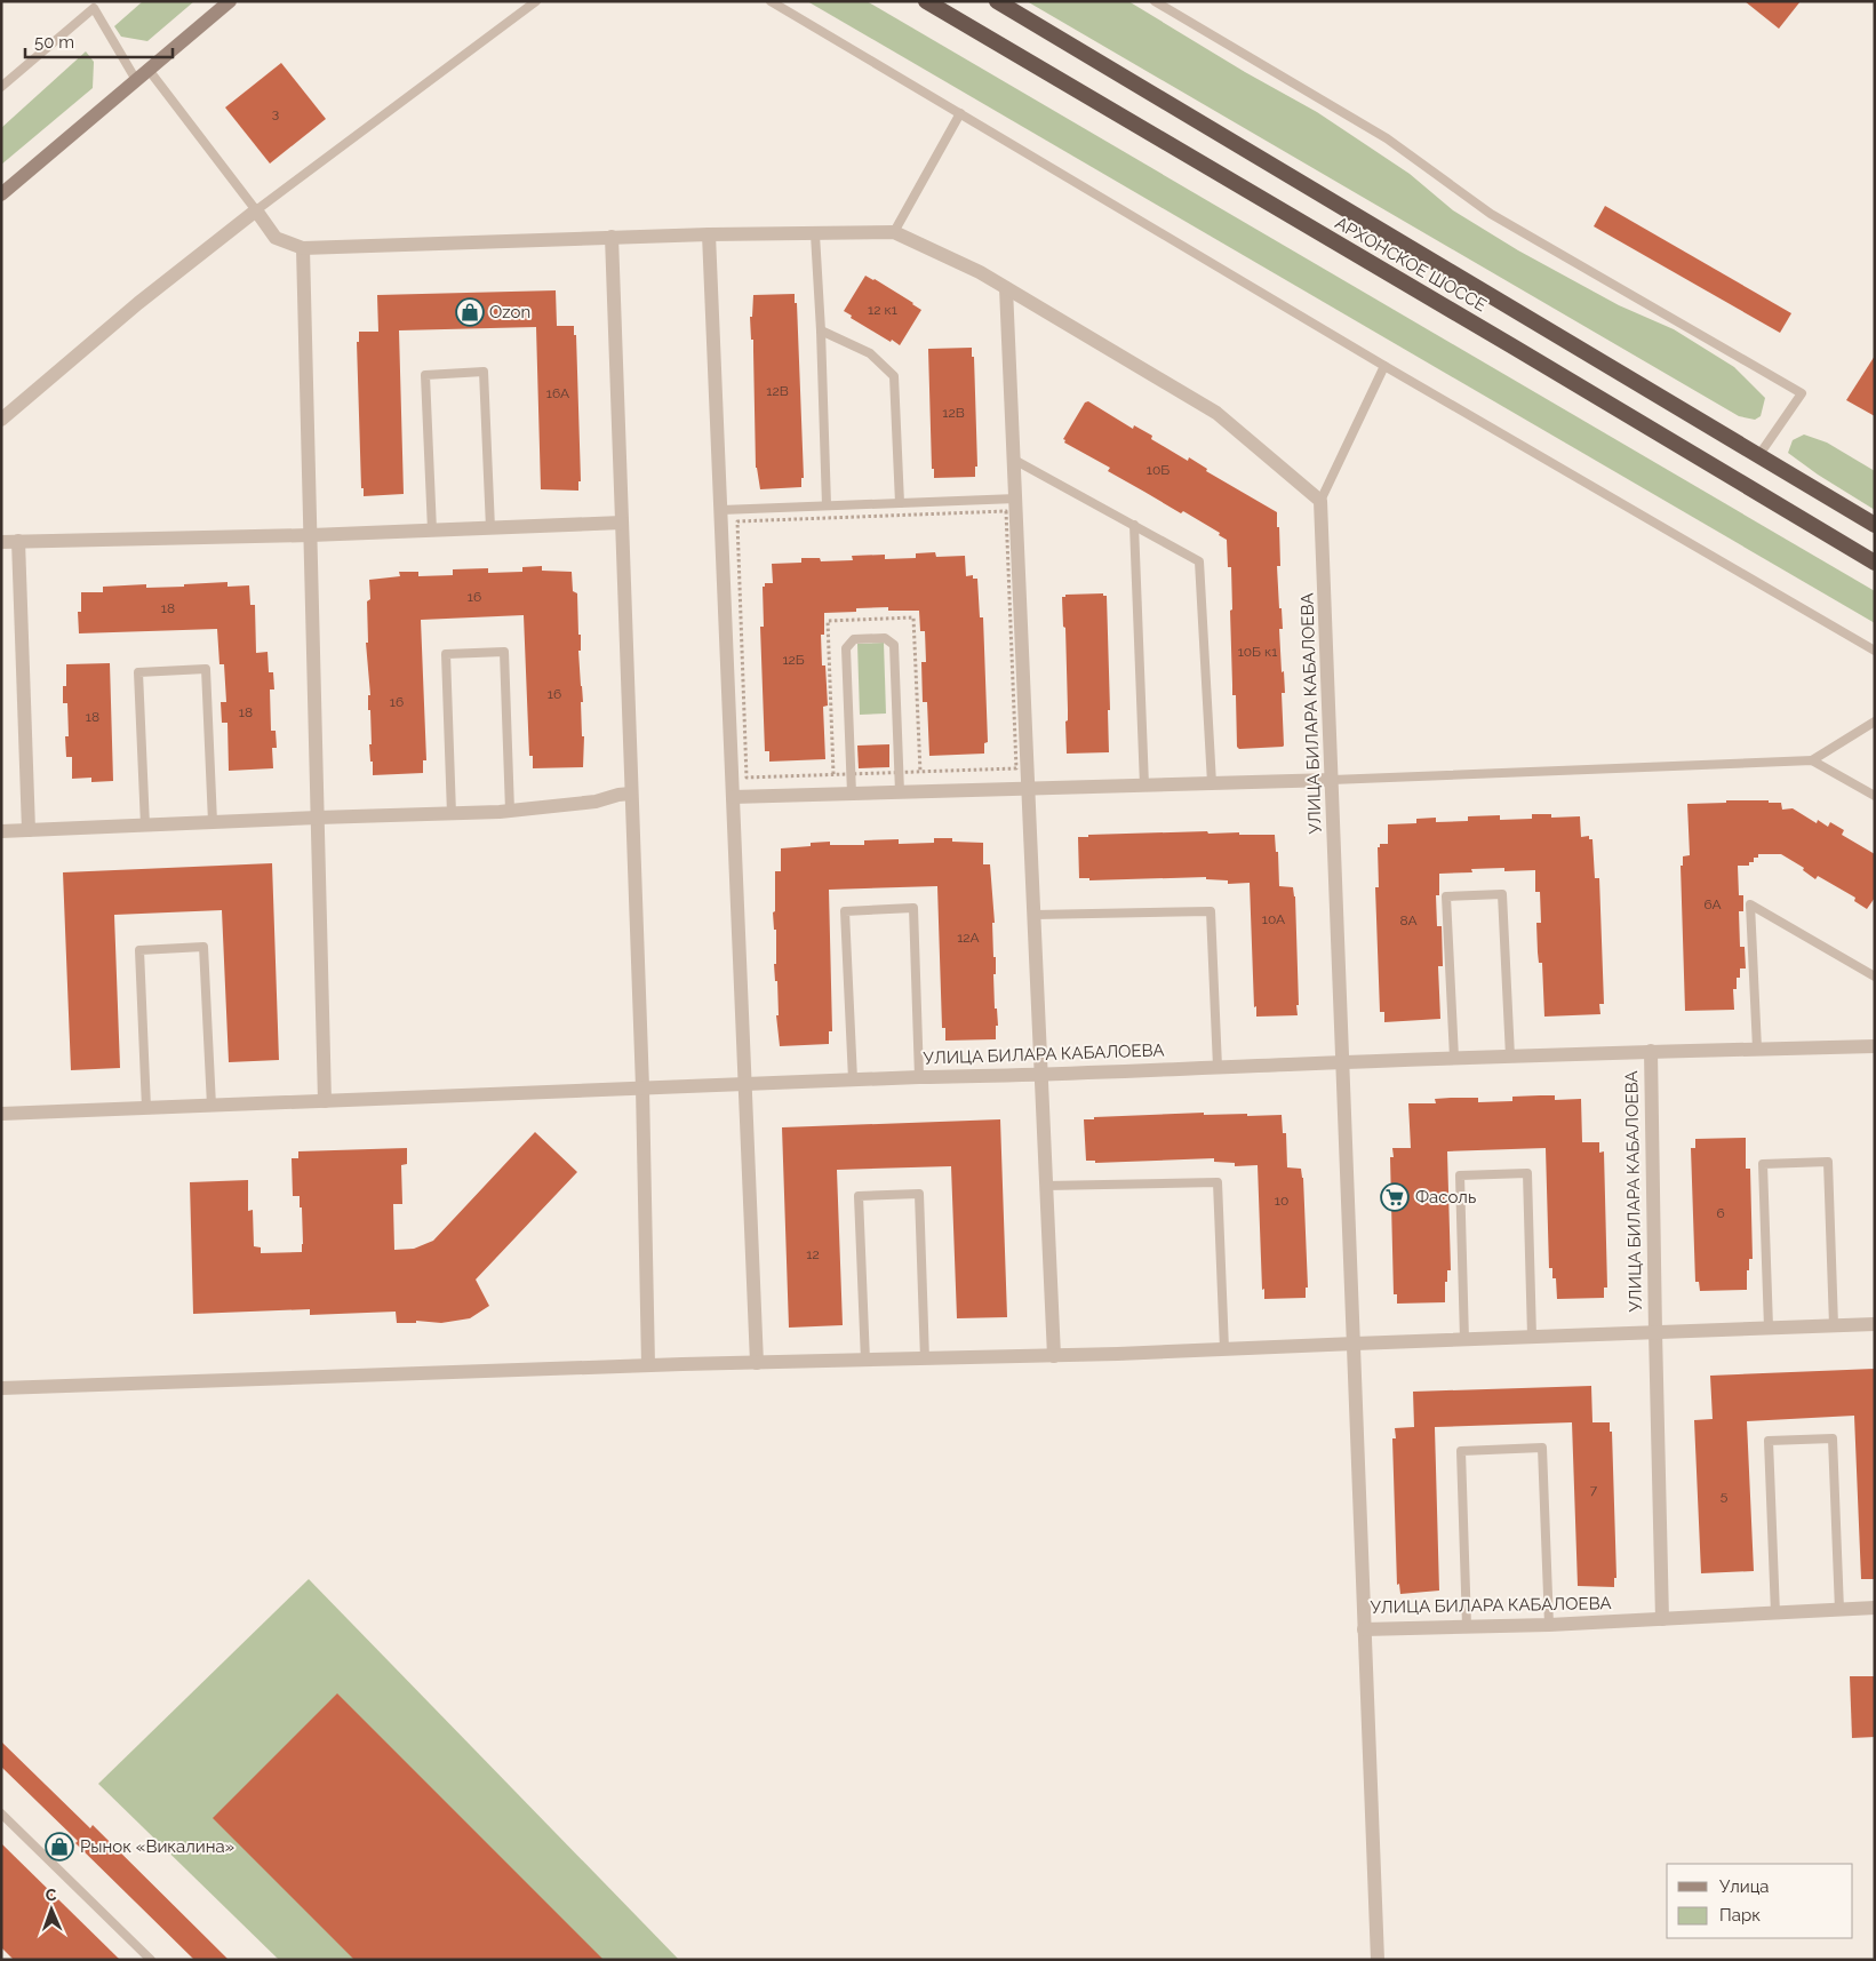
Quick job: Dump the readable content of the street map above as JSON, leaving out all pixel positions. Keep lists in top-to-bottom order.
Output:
{
  "streets": {
    "highway": ["АРХОНСКОЕ ШОССЕ"],
    "street": ["УЛИЦА БИЛАРА КАБАЛОЕВА"]
  },
  "places": {
    "shop": ["Ozon", "Рынок «Викалина»"],
    "supermarket": ["Фасоль"]
  },
  "house_numbers": [
    "3",
    "12 к1",
    "12В",
    "16А",
    "12В",
    "10Б",
    "16",
    "18",
    "10Б к1",
    "12Б",
    "16",
    "16",
    "18",
    "18",
    "6А",
    "10А",
    "8А",
    "12А",
    "10",
    "6",
    "12",
    "7",
    "5"
  ],
  "legend": ["Улица", "Парк"],
  "scale_bar": "50 m",
  "north": "top"
}
